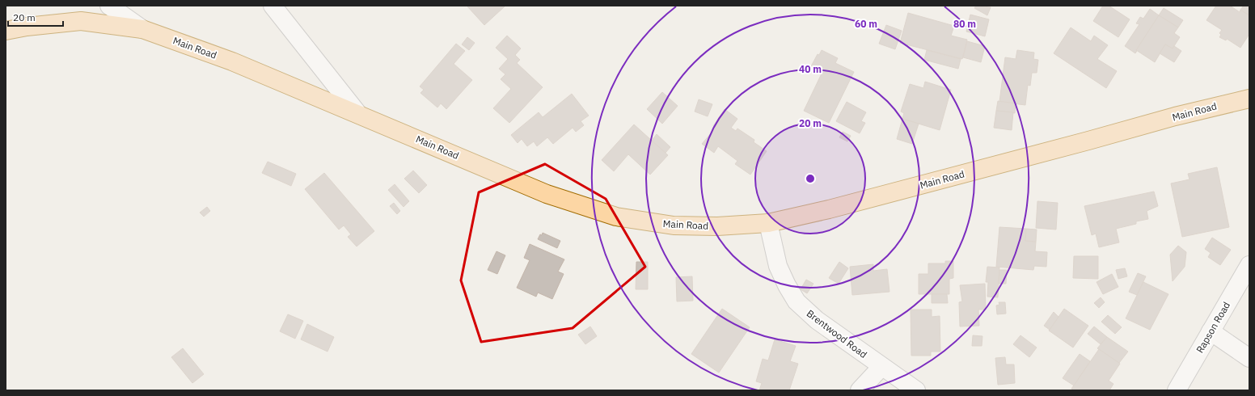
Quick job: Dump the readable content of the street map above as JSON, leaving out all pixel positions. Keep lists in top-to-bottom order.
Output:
{
  "streets": {
    "main road": ["Main Road"],
    "street": ["Rapson Road", "Brentwood Road"]
  },
  "crossings": [
    ["Main Road", "Brentwood Road"]
  ],
  "scale_bar": "20 m",
  "rings": [
    "80 m",
    "60 m",
    "40 m",
    "20 m"
  ]
}
